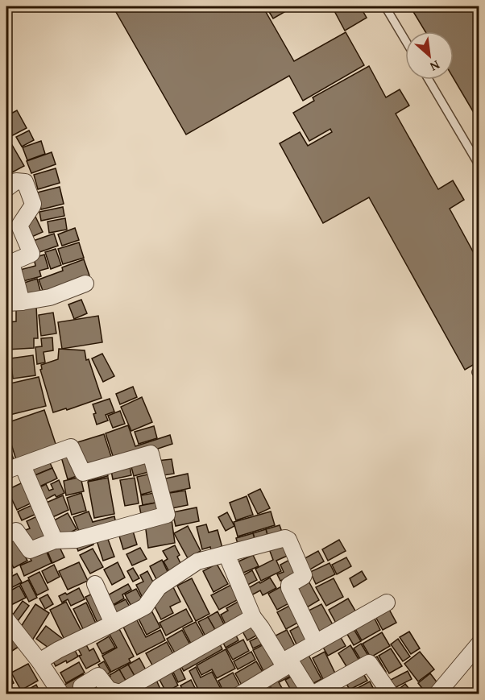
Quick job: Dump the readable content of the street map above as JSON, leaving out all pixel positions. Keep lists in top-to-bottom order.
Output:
{
  "north": "bottom right"
}
